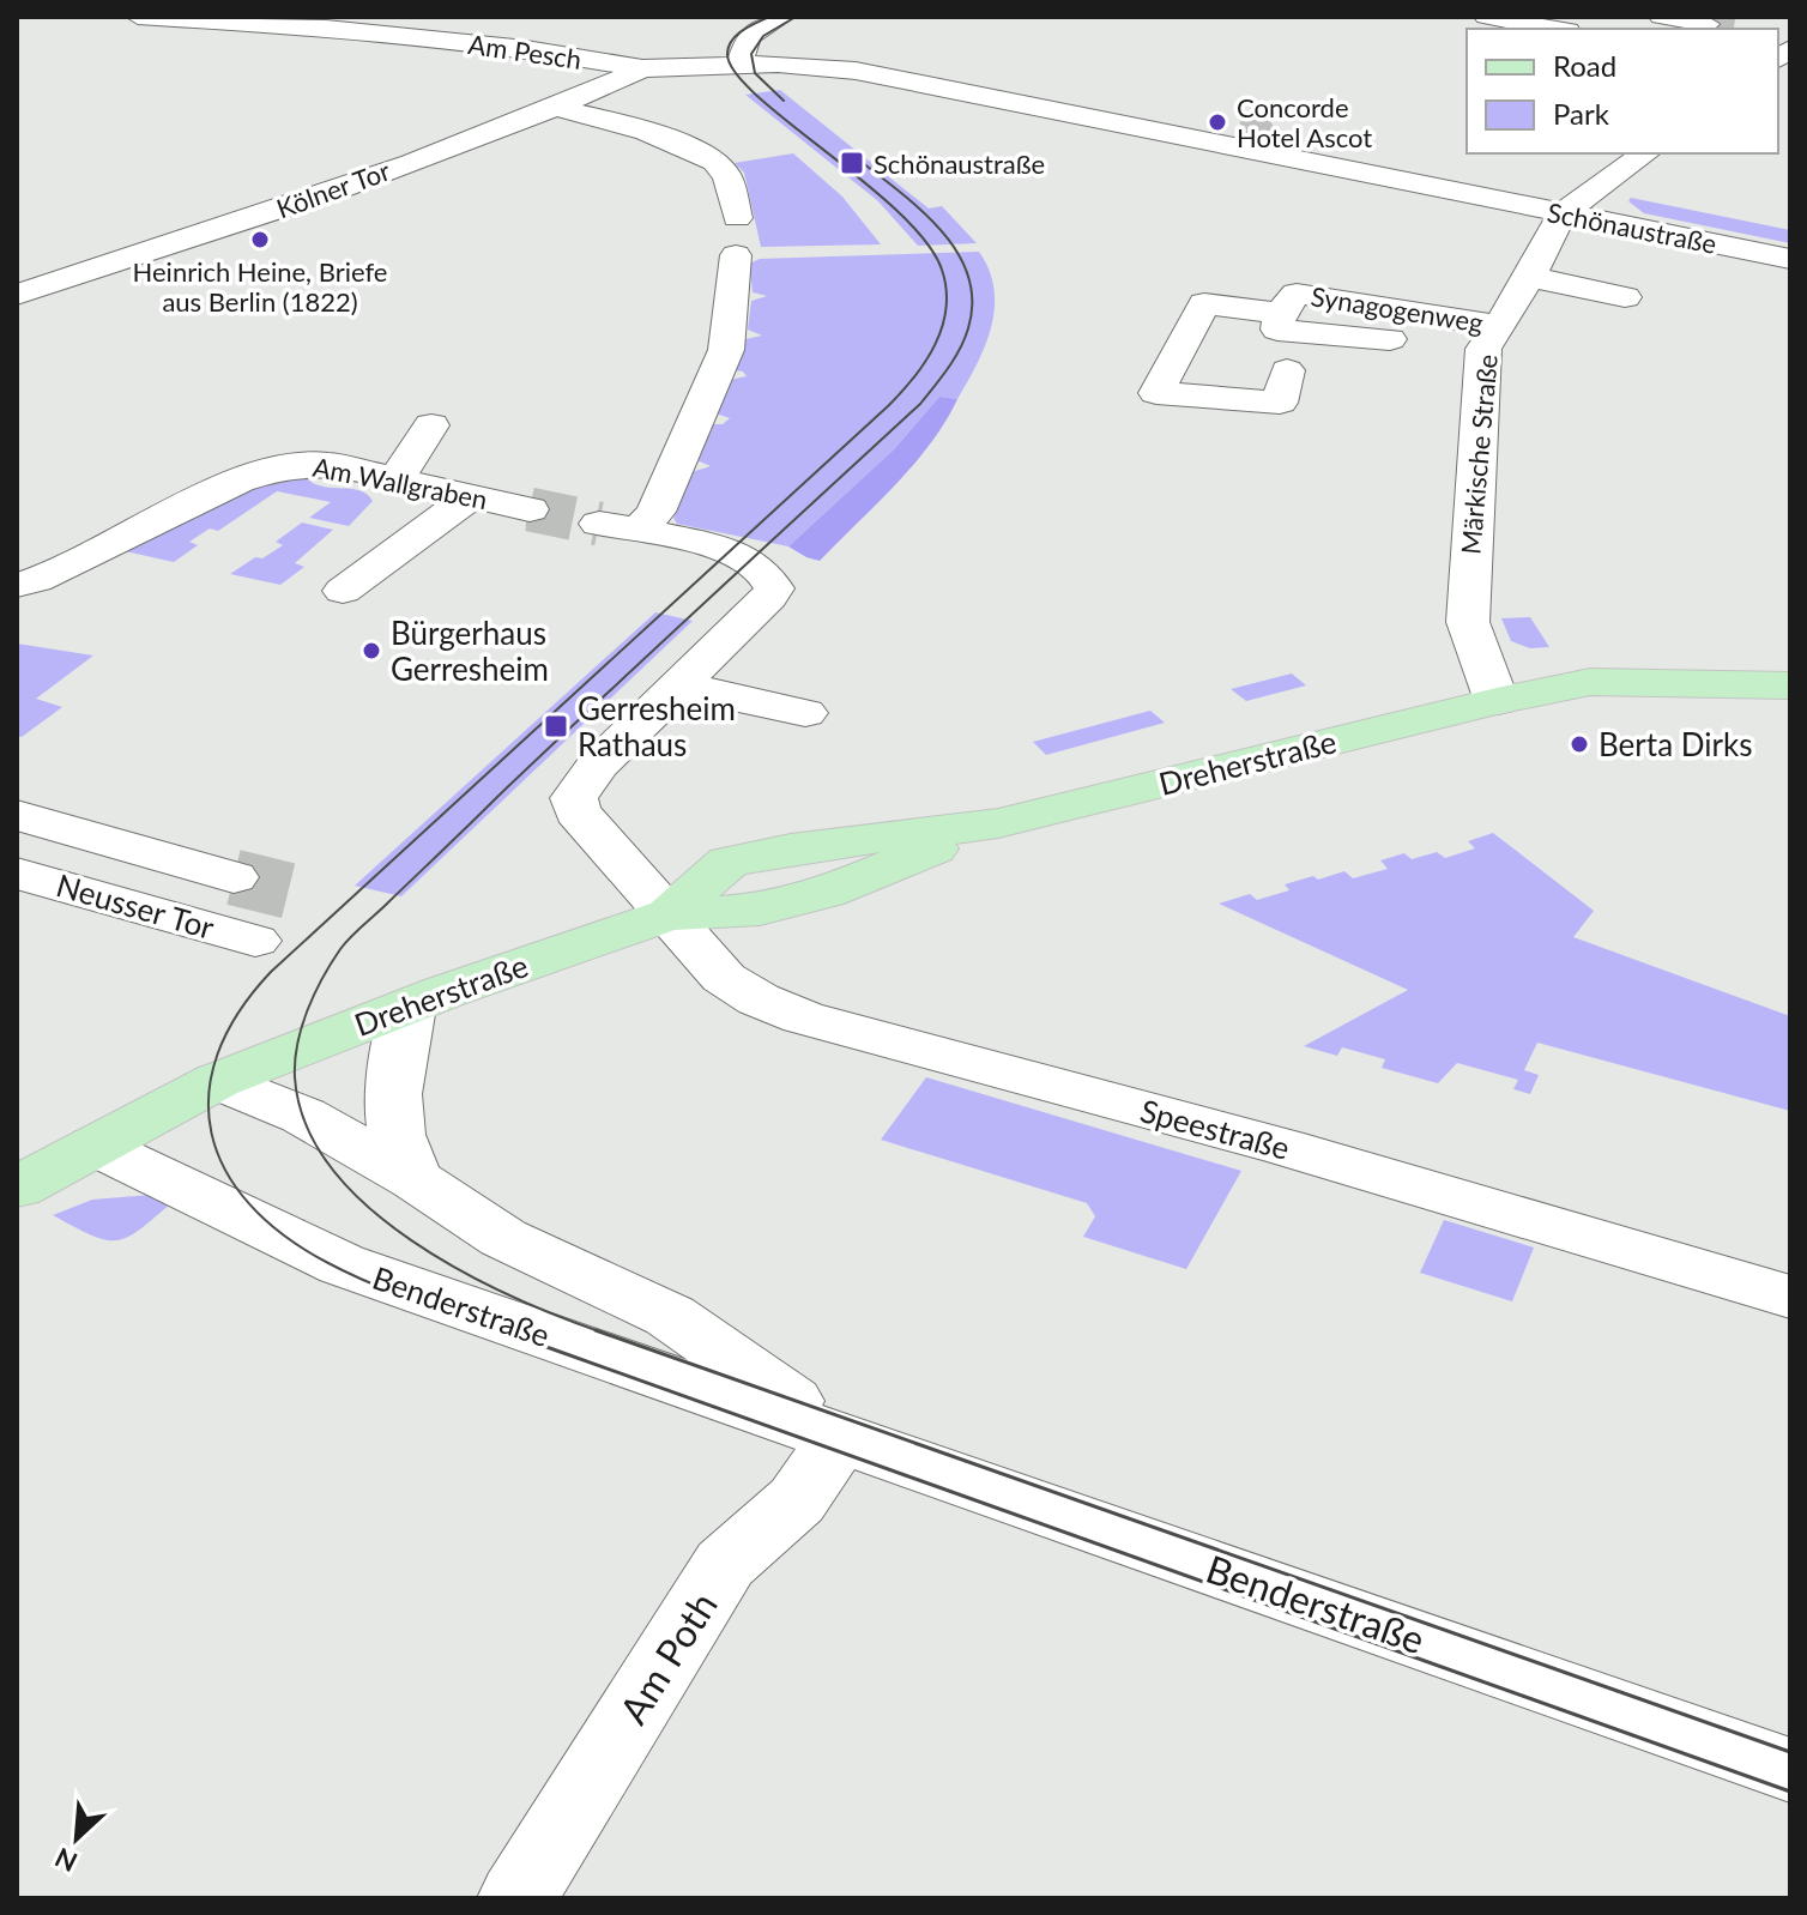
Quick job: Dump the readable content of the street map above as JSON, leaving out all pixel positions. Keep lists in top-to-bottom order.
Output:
{
  "streets": {
    "main road": ["Dreherstraße"],
    "street": [
      "Am Pesch",
      "Kölner Tor",
      "Schönaustraße",
      "Synagogenweg",
      "Märkische Straße",
      "Am Wallgraben",
      "Neusser Tor",
      "Speestraße",
      "Benderstraße",
      "Am Poth"
    ]
  },
  "crossings": [
    ["Am Pesch", "Kölner Tor"],
    ["Am Pesch", "Schönaustraße"],
    ["Schönaustraße", "Märkische Straße"],
    ["Synagogenweg", "Märkische Straße"],
    ["Märkische Straße", "Dreherstraße"],
    ["Dreherstraße", "Speestraße"],
    ["Dreherstraße", "Benderstraße"],
    ["Benderstraße", "Am Poth"]
  ],
  "places": {
    "other": [
      "Concorde Hotel Ascot",
      "Heinrich Heine, Briefe aus Berlin (1822)",
      "Bürgerhaus Gerresheim",
      "Berta Dirks"
    ],
    "transit": ["Schönaustraße", "Gerresheim Rathaus"]
  },
  "legend": ["Road", "Park"],
  "north": "bottom left"
}
